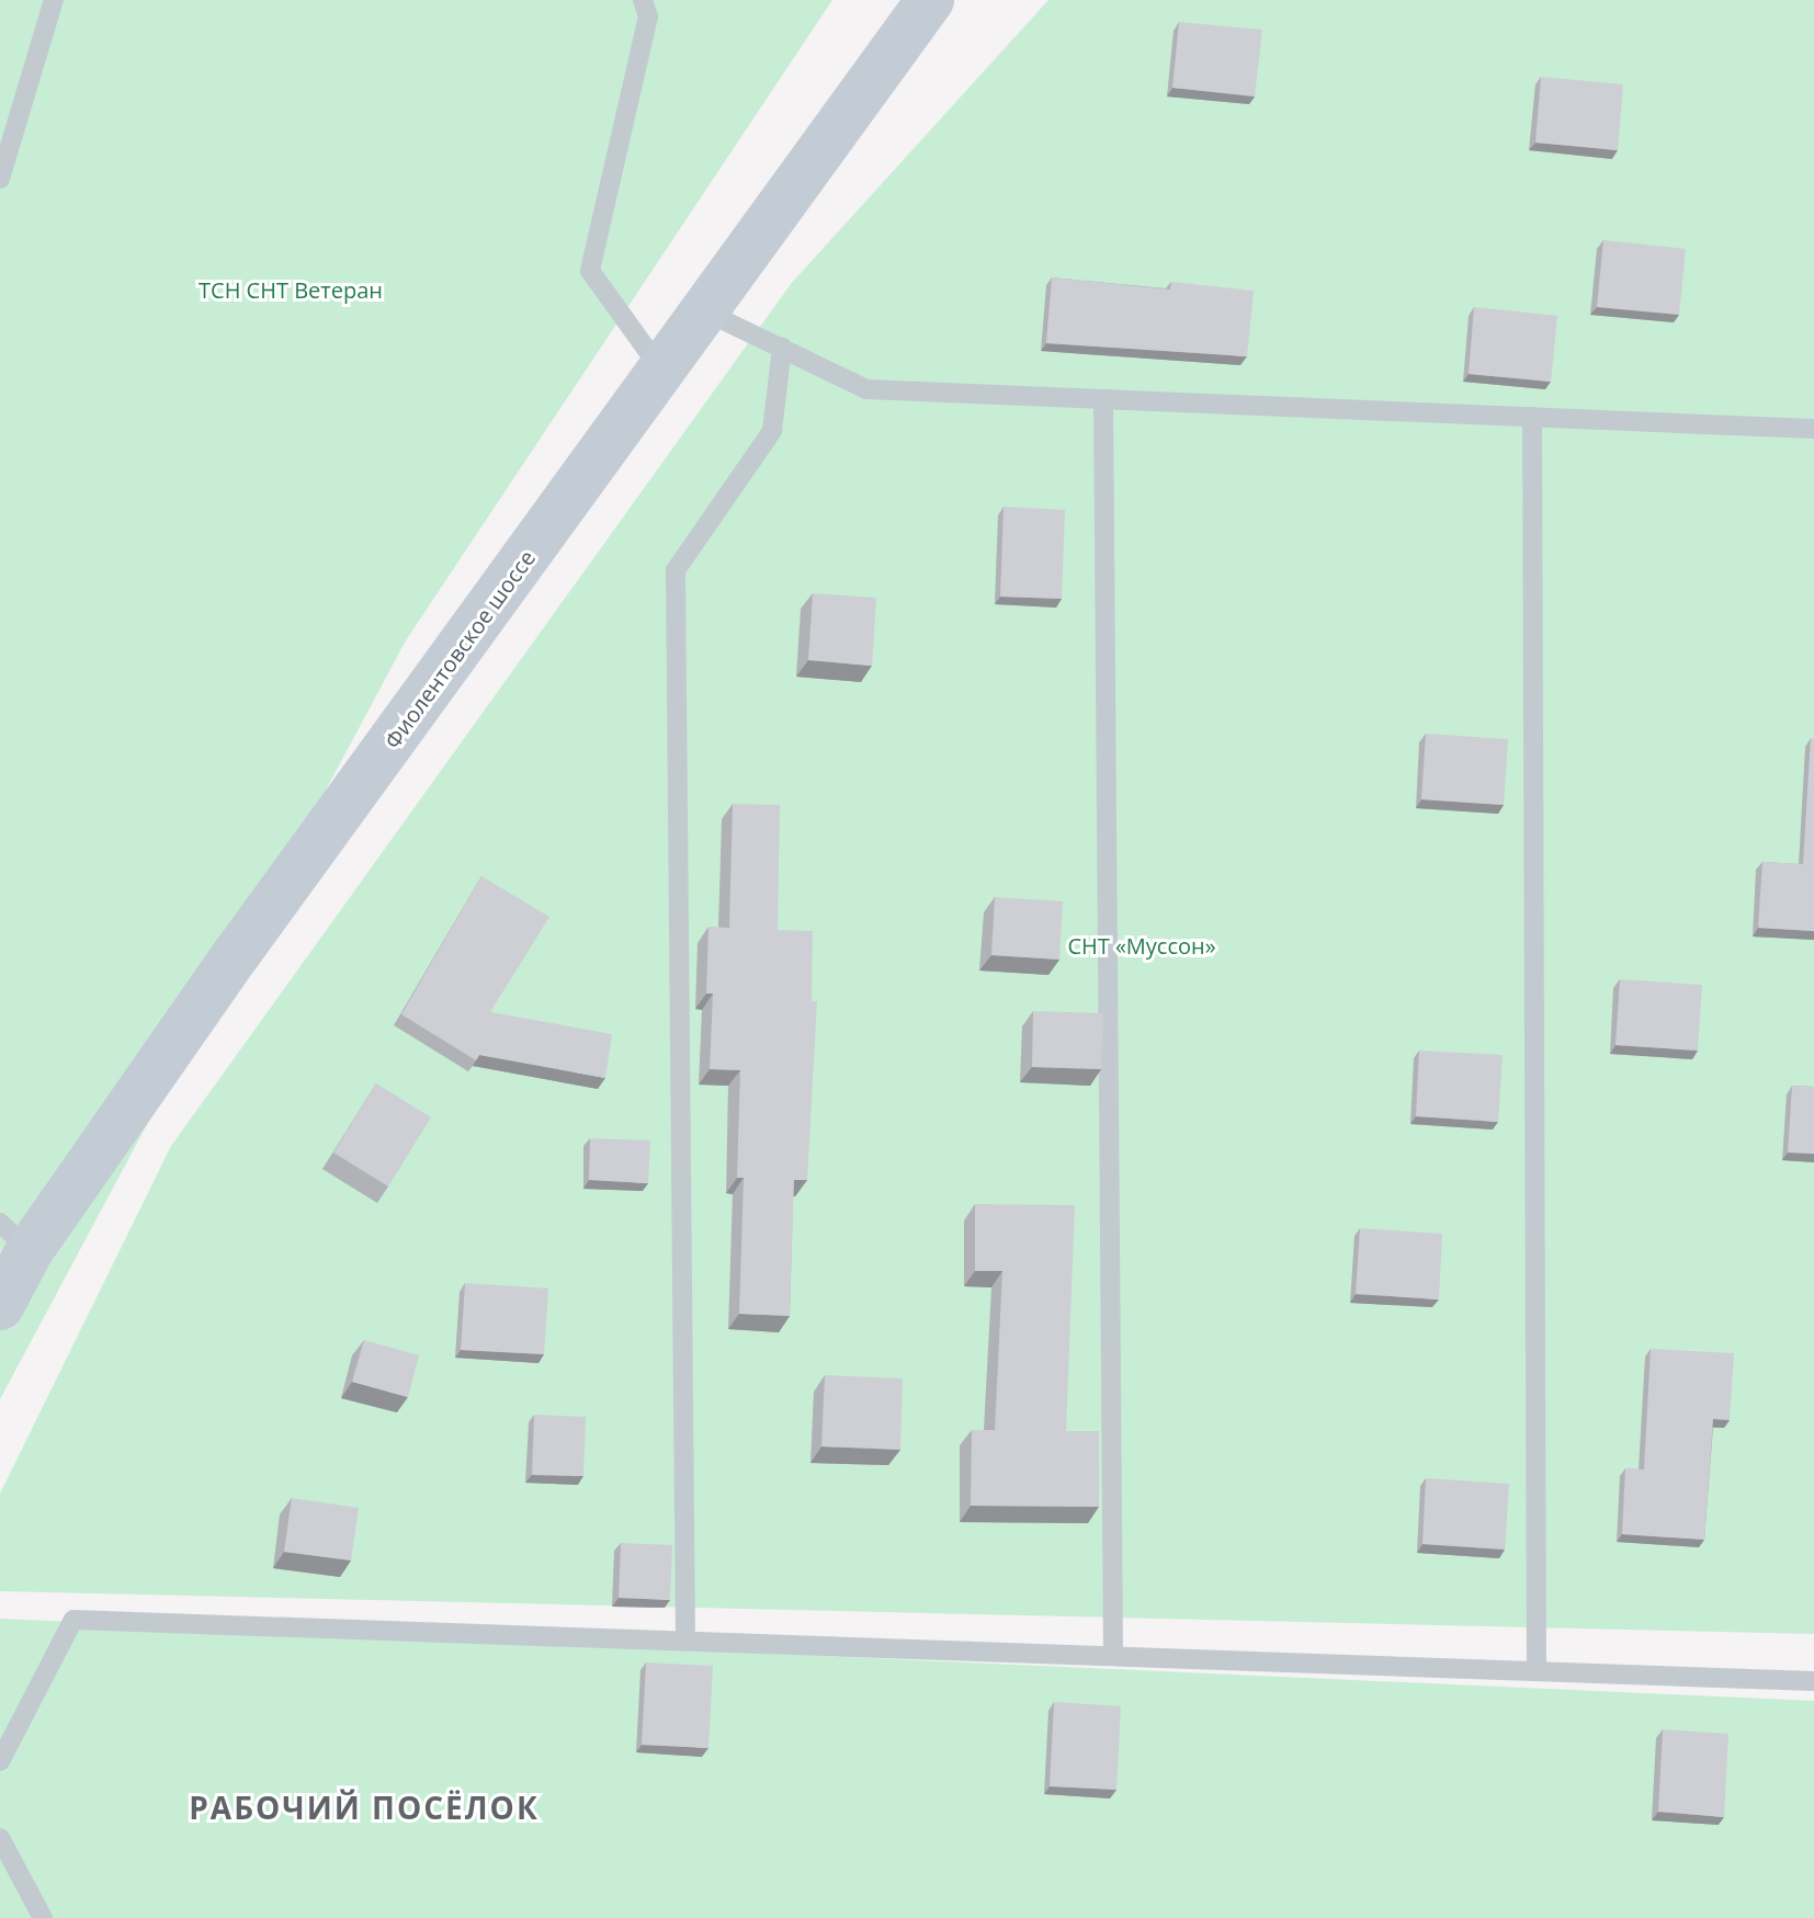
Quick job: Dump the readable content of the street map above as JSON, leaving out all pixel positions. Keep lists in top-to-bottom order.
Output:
{
  "streets": {
    "main road": ["Фиолентовское шоссе"]
  },
  "districts": ["РАБОЧИЙ ПОСЁЛОК"],
  "parks": ["ТСН СНТ Ветеран", "СНТ «Муссон»"]
}
